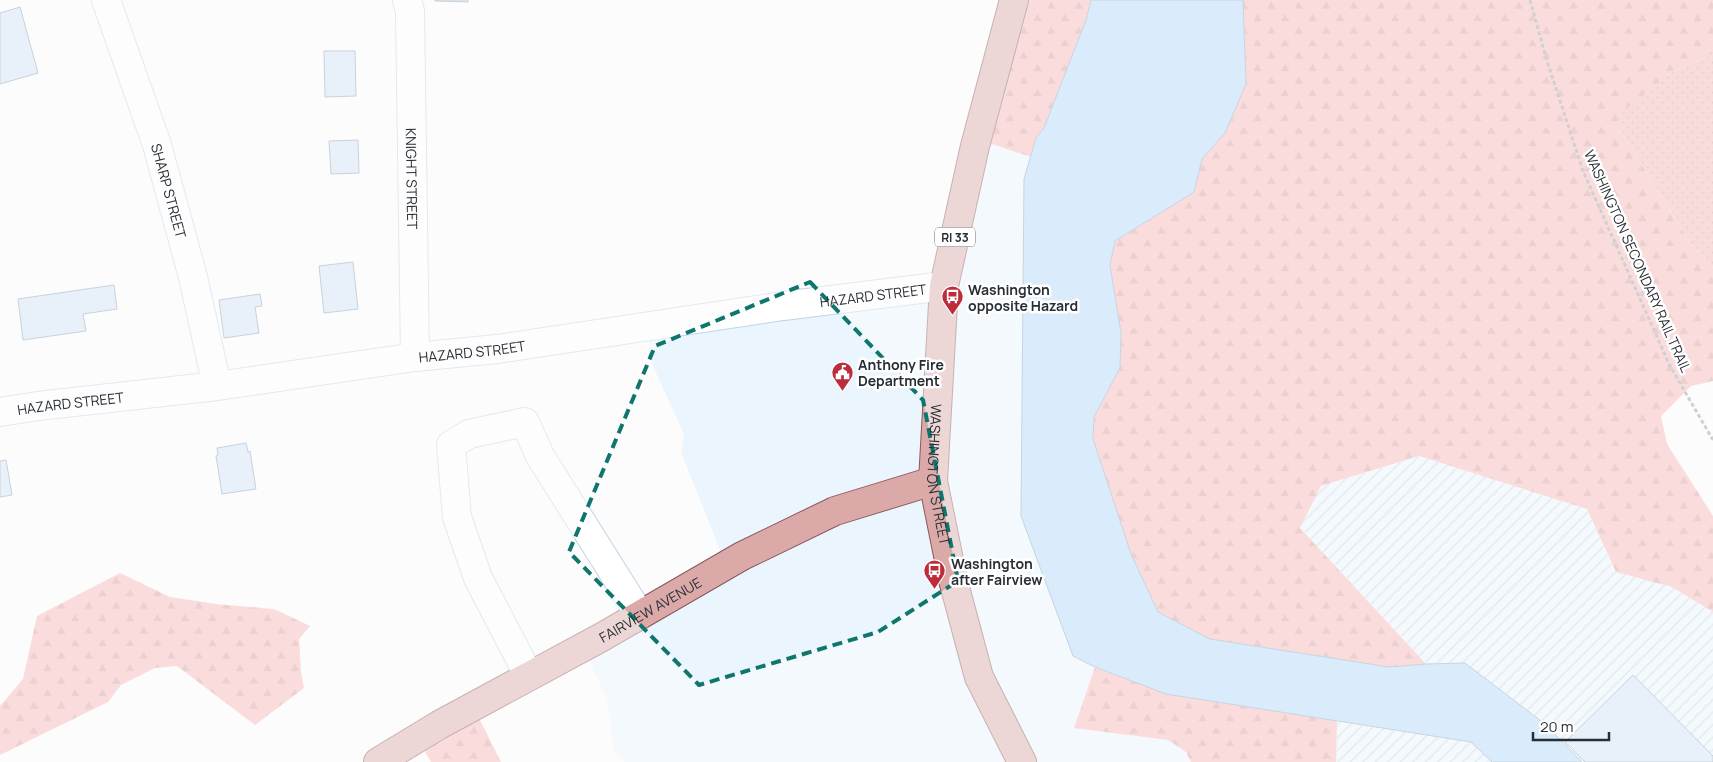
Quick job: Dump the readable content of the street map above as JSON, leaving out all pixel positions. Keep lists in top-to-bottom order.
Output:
{
  "streets": {
    "main road": ["RI 33", "WASHINGTON STREET", "FAIRVIEW AVENUE"],
    "street": ["KNIGHT STREET", "SHARP STREET", "HAZARD STREET"],
    "path": ["WASHINGTON SECONDARY RAIL TRAIL"]
  },
  "crossings": [
    ["KNIGHT STREET", "HAZARD STREET"],
    ["SHARP STREET", "HAZARD STREET"],
    ["HAZARD STREET", "WASHINGTON STREET"],
    ["WASHINGTON STREET", "FAIRVIEW AVENUE"]
  ],
  "places": {
    "bus stop": ["Washington opposite Hazard", "Washington after Fairview"],
    "public building": ["Anthony Fire Department"]
  },
  "scale_bar": "20 m"
}
